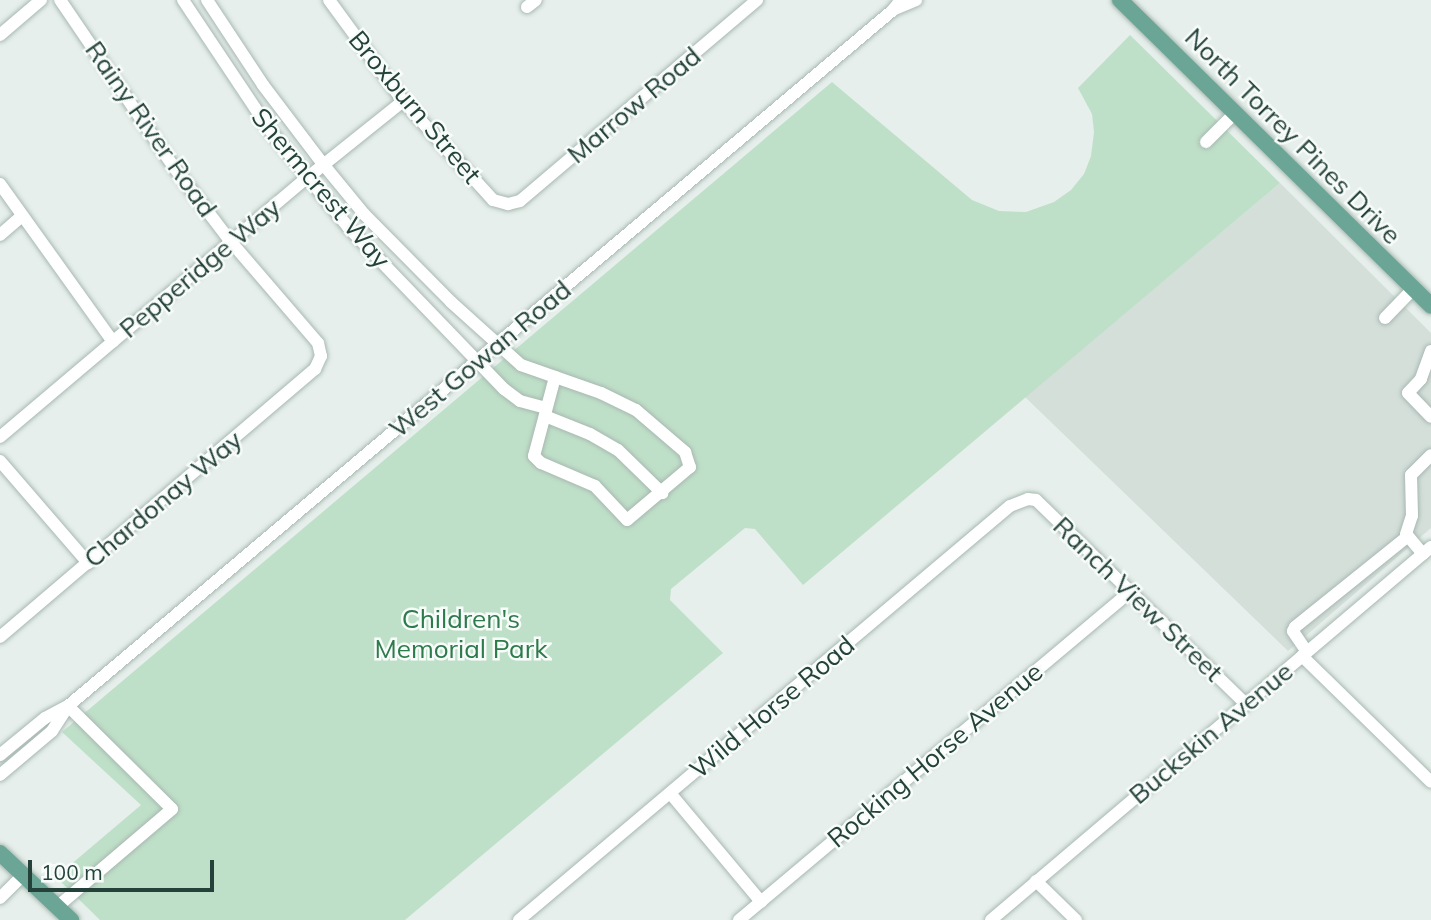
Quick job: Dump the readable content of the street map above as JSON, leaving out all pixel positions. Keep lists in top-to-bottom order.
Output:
{
  "streets": {
    "main road": ["North Torrey Pines Drive"],
    "street": [
      "Marrow Road",
      "Broxburn Street",
      "Rainy River Road",
      "Shermcrest Way",
      "Pepperidge Way",
      "West Gowan Road",
      "Chardonay Way",
      "Ranch View Street",
      "Wild Horse Road",
      "Buckskin Avenue",
      "Rocking Horse Avenue"
    ]
  },
  "crossings": [
    ["Marrow Road", "Broxburn Street"],
    ["Broxburn Street", "Pepperidge Way"],
    ["Rainy River Road", "Pepperidge Way"],
    ["Rainy River Road", "Chardonay Way"],
    ["Shermcrest Way", "Pepperidge Way"],
    ["Shermcrest Way", "West Gowan Road"],
    ["Ranch View Street", "Wild Horse Road"],
    ["Ranch View Street", "Buckskin Avenue"],
    ["Ranch View Street", "Rocking Horse Avenue"]
  ],
  "parks": ["Children's Memorial Park"],
  "scale_bar": "100 m"
}
